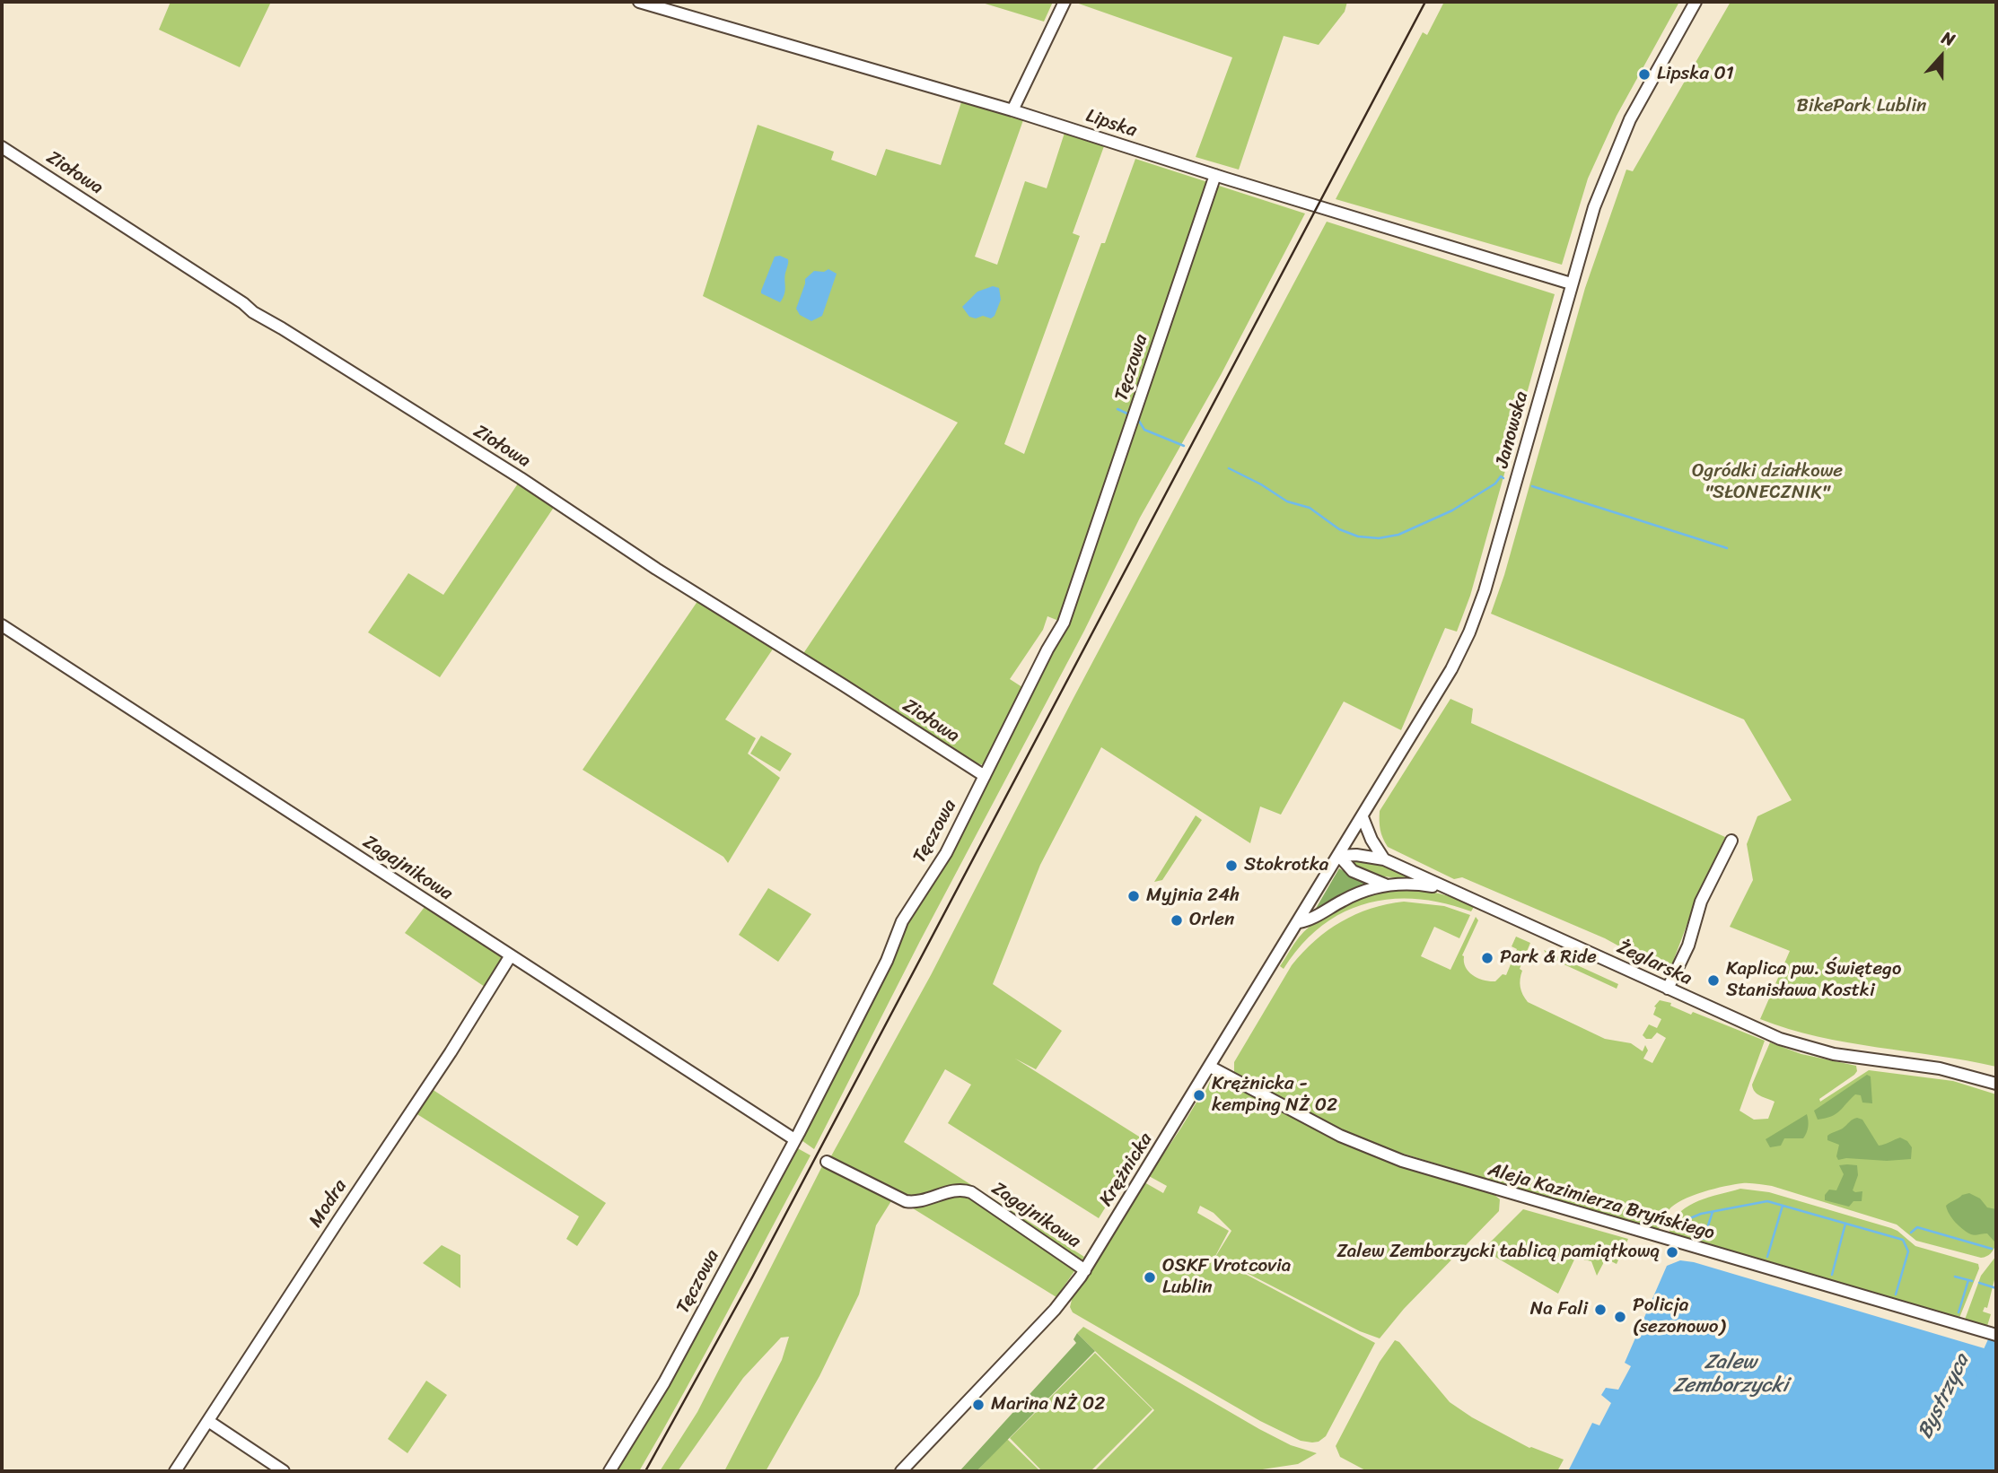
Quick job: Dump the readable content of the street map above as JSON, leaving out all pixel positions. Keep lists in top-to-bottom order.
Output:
{
  "streets": {
    "street": [
      "Lipska",
      "Ziołowa",
      "Tęczowa",
      "Janowska",
      "Zagajnikowa",
      "Żeglarska",
      "Krężnicka",
      "Aleja Kazimierza Bryńskiego",
      "Modra"
    ]
  },
  "crossings": [
    ["Lipska", "Tęczowa"],
    ["Lipska", "Janowska"],
    ["Ziołowa", "Tęczowa"],
    ["Tęczowa", "Zagajnikowa"],
    ["Janowska", "Żeglarska"],
    ["Janowska", "Krężnicka"],
    ["Zagajnikowa", "Krężnicka"],
    ["Zagajnikowa", "Modra"],
    ["Żeglarska", "Krężnicka"],
    ["Krężnicka", "Aleja Kazimierza Bryńskiego"]
  ],
  "water": ["Zalew Zemborzycki", "Bystrzyca"],
  "parks": ["BikePark Lublin", "Ogródki działkowe \"SŁONECZNIK\""],
  "places": [
    "Lipska 01",
    "Stokrotka",
    "Myjnia 24h",
    "Orlen",
    "Park & Ride",
    "Kaplica pw. Świętego Stanisława Kostki",
    "Krężnicka - kemping NŻ 02",
    "Zalew Zemborzycki tablicą pamiątkową",
    "OSKF Vrotcovia Lublin",
    "Na Fali",
    "Policja (sezonowo)",
    "Marina NŻ 02"
  ],
  "north": "top"
}
